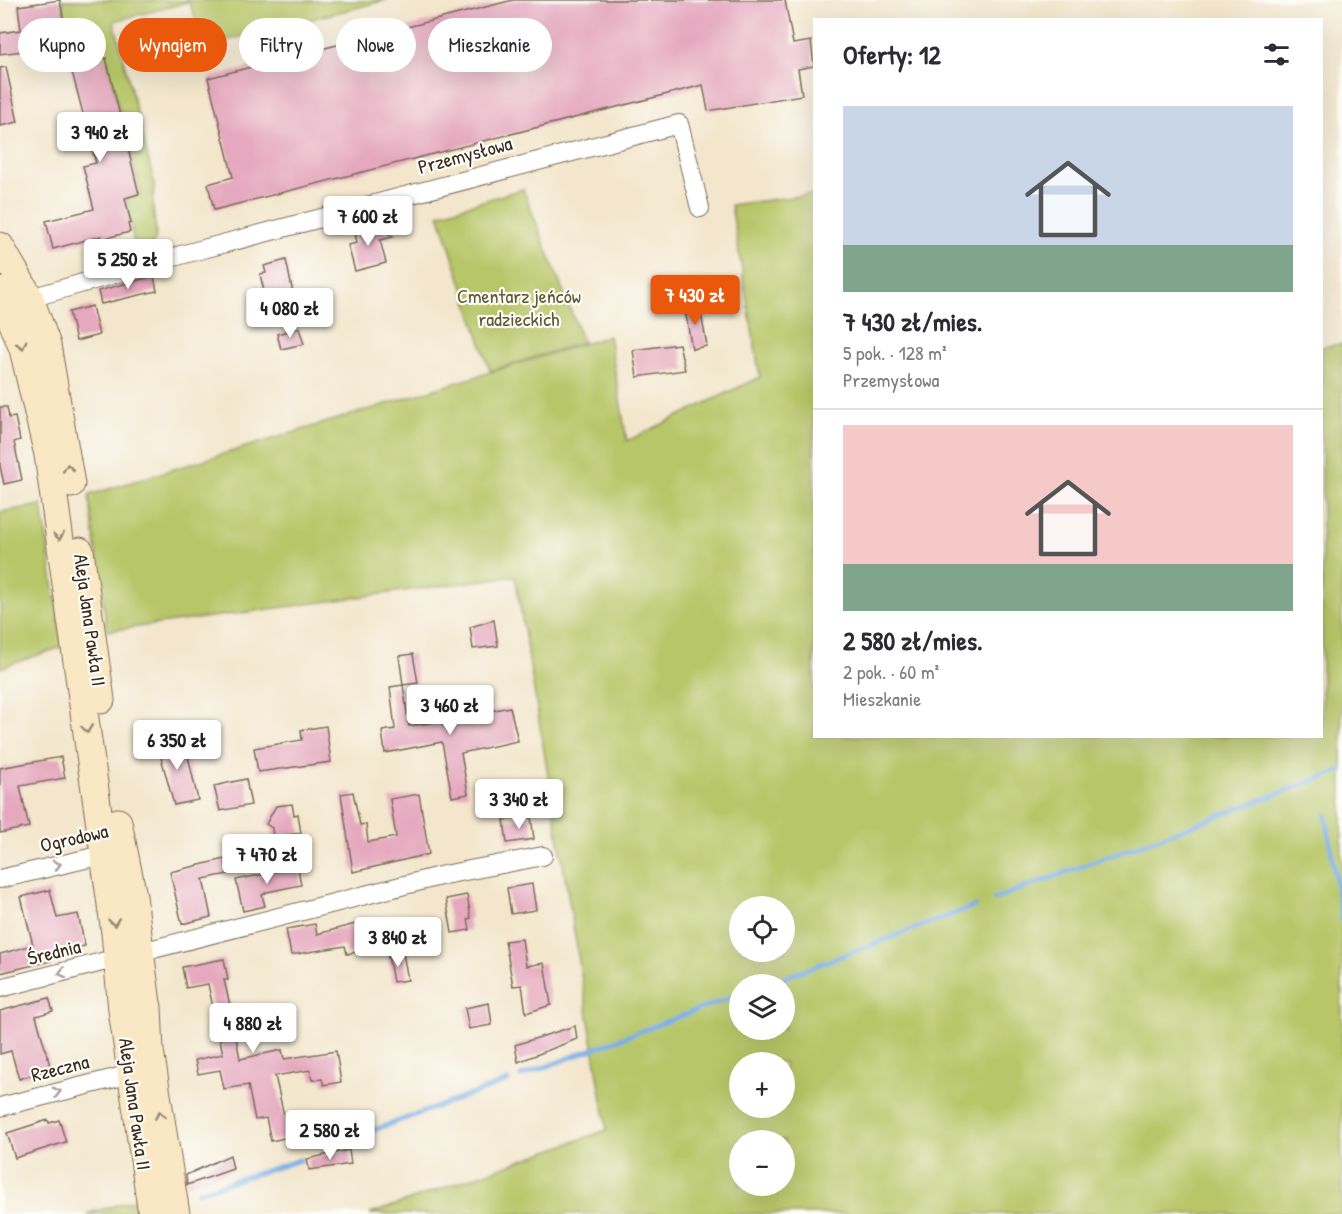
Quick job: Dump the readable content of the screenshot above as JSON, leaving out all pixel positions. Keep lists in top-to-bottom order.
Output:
{
  "streets": {
    "street": [
      "Przemysłowa",
      "Aleja Jana Pawła II",
      "Ogrodowa",
      "Średnia",
      "Rzeczna"
    ]
  },
  "crossings": [
    ["Przemysłowa", "Aleja Jana Pawła II"],
    ["Aleja Jana Pawła II", "Ogrodowa"],
    ["Aleja Jana Pawła II", "Średnia"],
    ["Aleja Jana Pawła II", "Rzeczna"]
  ],
  "one_way": ["Ogrodowa", "Rzeczna"],
  "parks": ["Cmentarz jeńców radzieckich"],
  "page": {
    "chip": [
      "Kupno",
      "Wynajem",
      "Filtry",
      "Nowe",
      "Mieszkanie"
    ],
    "heading": "Oferty: 12",
    "list": [
      {
        "name": "7 430 zł/mies.",
        "note": "5 pok. · 128 m² · Przemysłowa"
      },
      {
        "name": "2 580 zł/mies.",
        "note": "2 pok. · 60 m² · Mieszkanie"
      }
    ],
    "price": [
      "3 940 zł",
      "7 600 zł",
      "5 250 zł",
      "7 430 zł",
      "4 080 zł",
      "3 460 zł",
      "6 350 zł",
      "3 340 zł",
      "7 470 zł",
      "3 840 zł",
      "4 880 zł",
      "2 580 zł"
    ],
    "map_buttons": ["+", "−"]
  }
}
